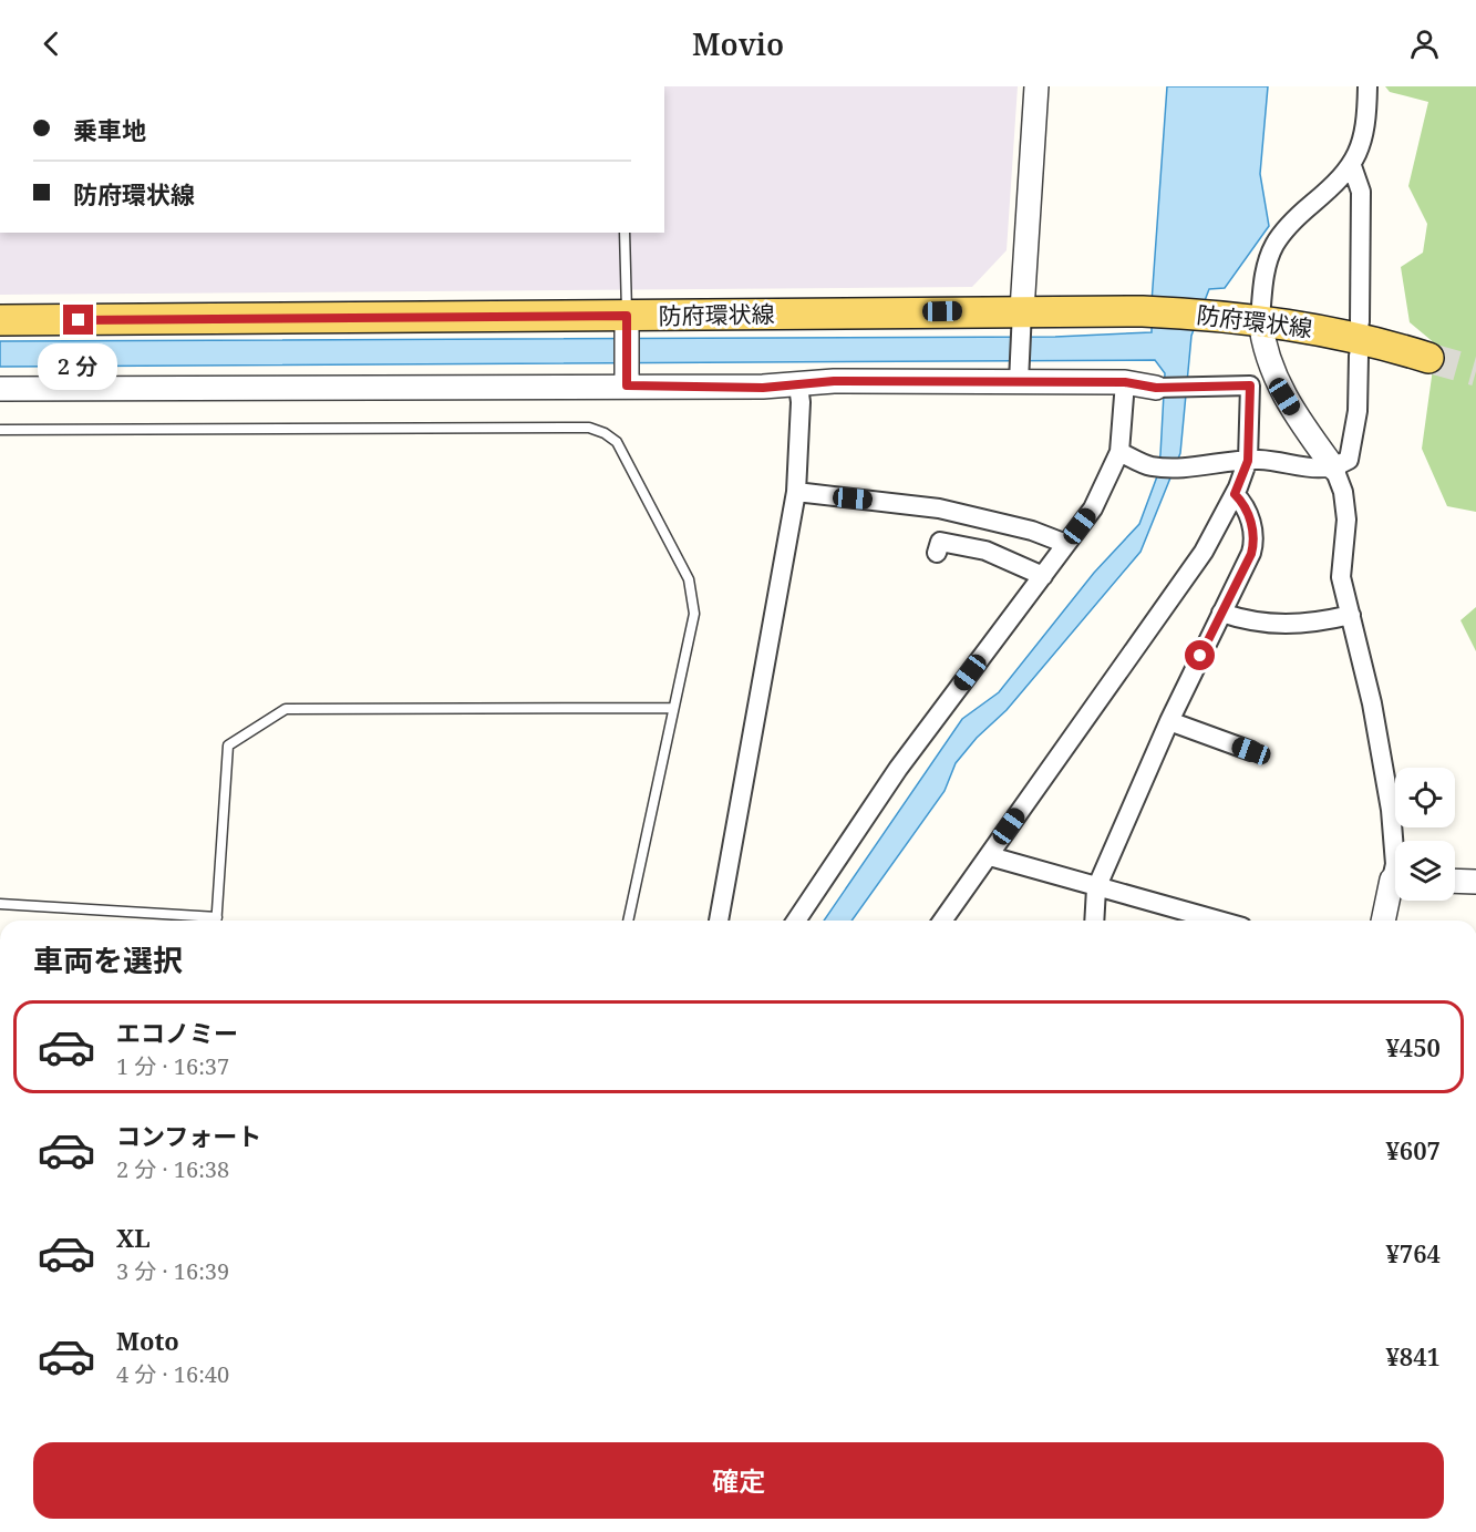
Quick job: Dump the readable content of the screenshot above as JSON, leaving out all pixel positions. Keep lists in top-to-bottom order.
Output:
{
  "streets": {
    "main road": ["防府環状線"]
  },
  "page": {
    "header": "Movio",
    "banner": ["乗車地", "防府環状線"],
    "bubble": "2 分",
    "heading": "車両を選択",
    "list": [
      {
        "name": "エコノミー",
        "note": "1 分 · 16:37",
        "value": "¥450"
      },
      {
        "name": "コンフォート",
        "note": "2 分 · 16:38",
        "value": "¥607"
      },
      {
        "name": "XL",
        "note": "3 分 · 16:39",
        "value": "¥764"
      },
      {
        "name": "Moto",
        "note": "4 分 · 16:40",
        "value": "¥841"
      }
    ],
    "buttons": "確定"
  }
}
